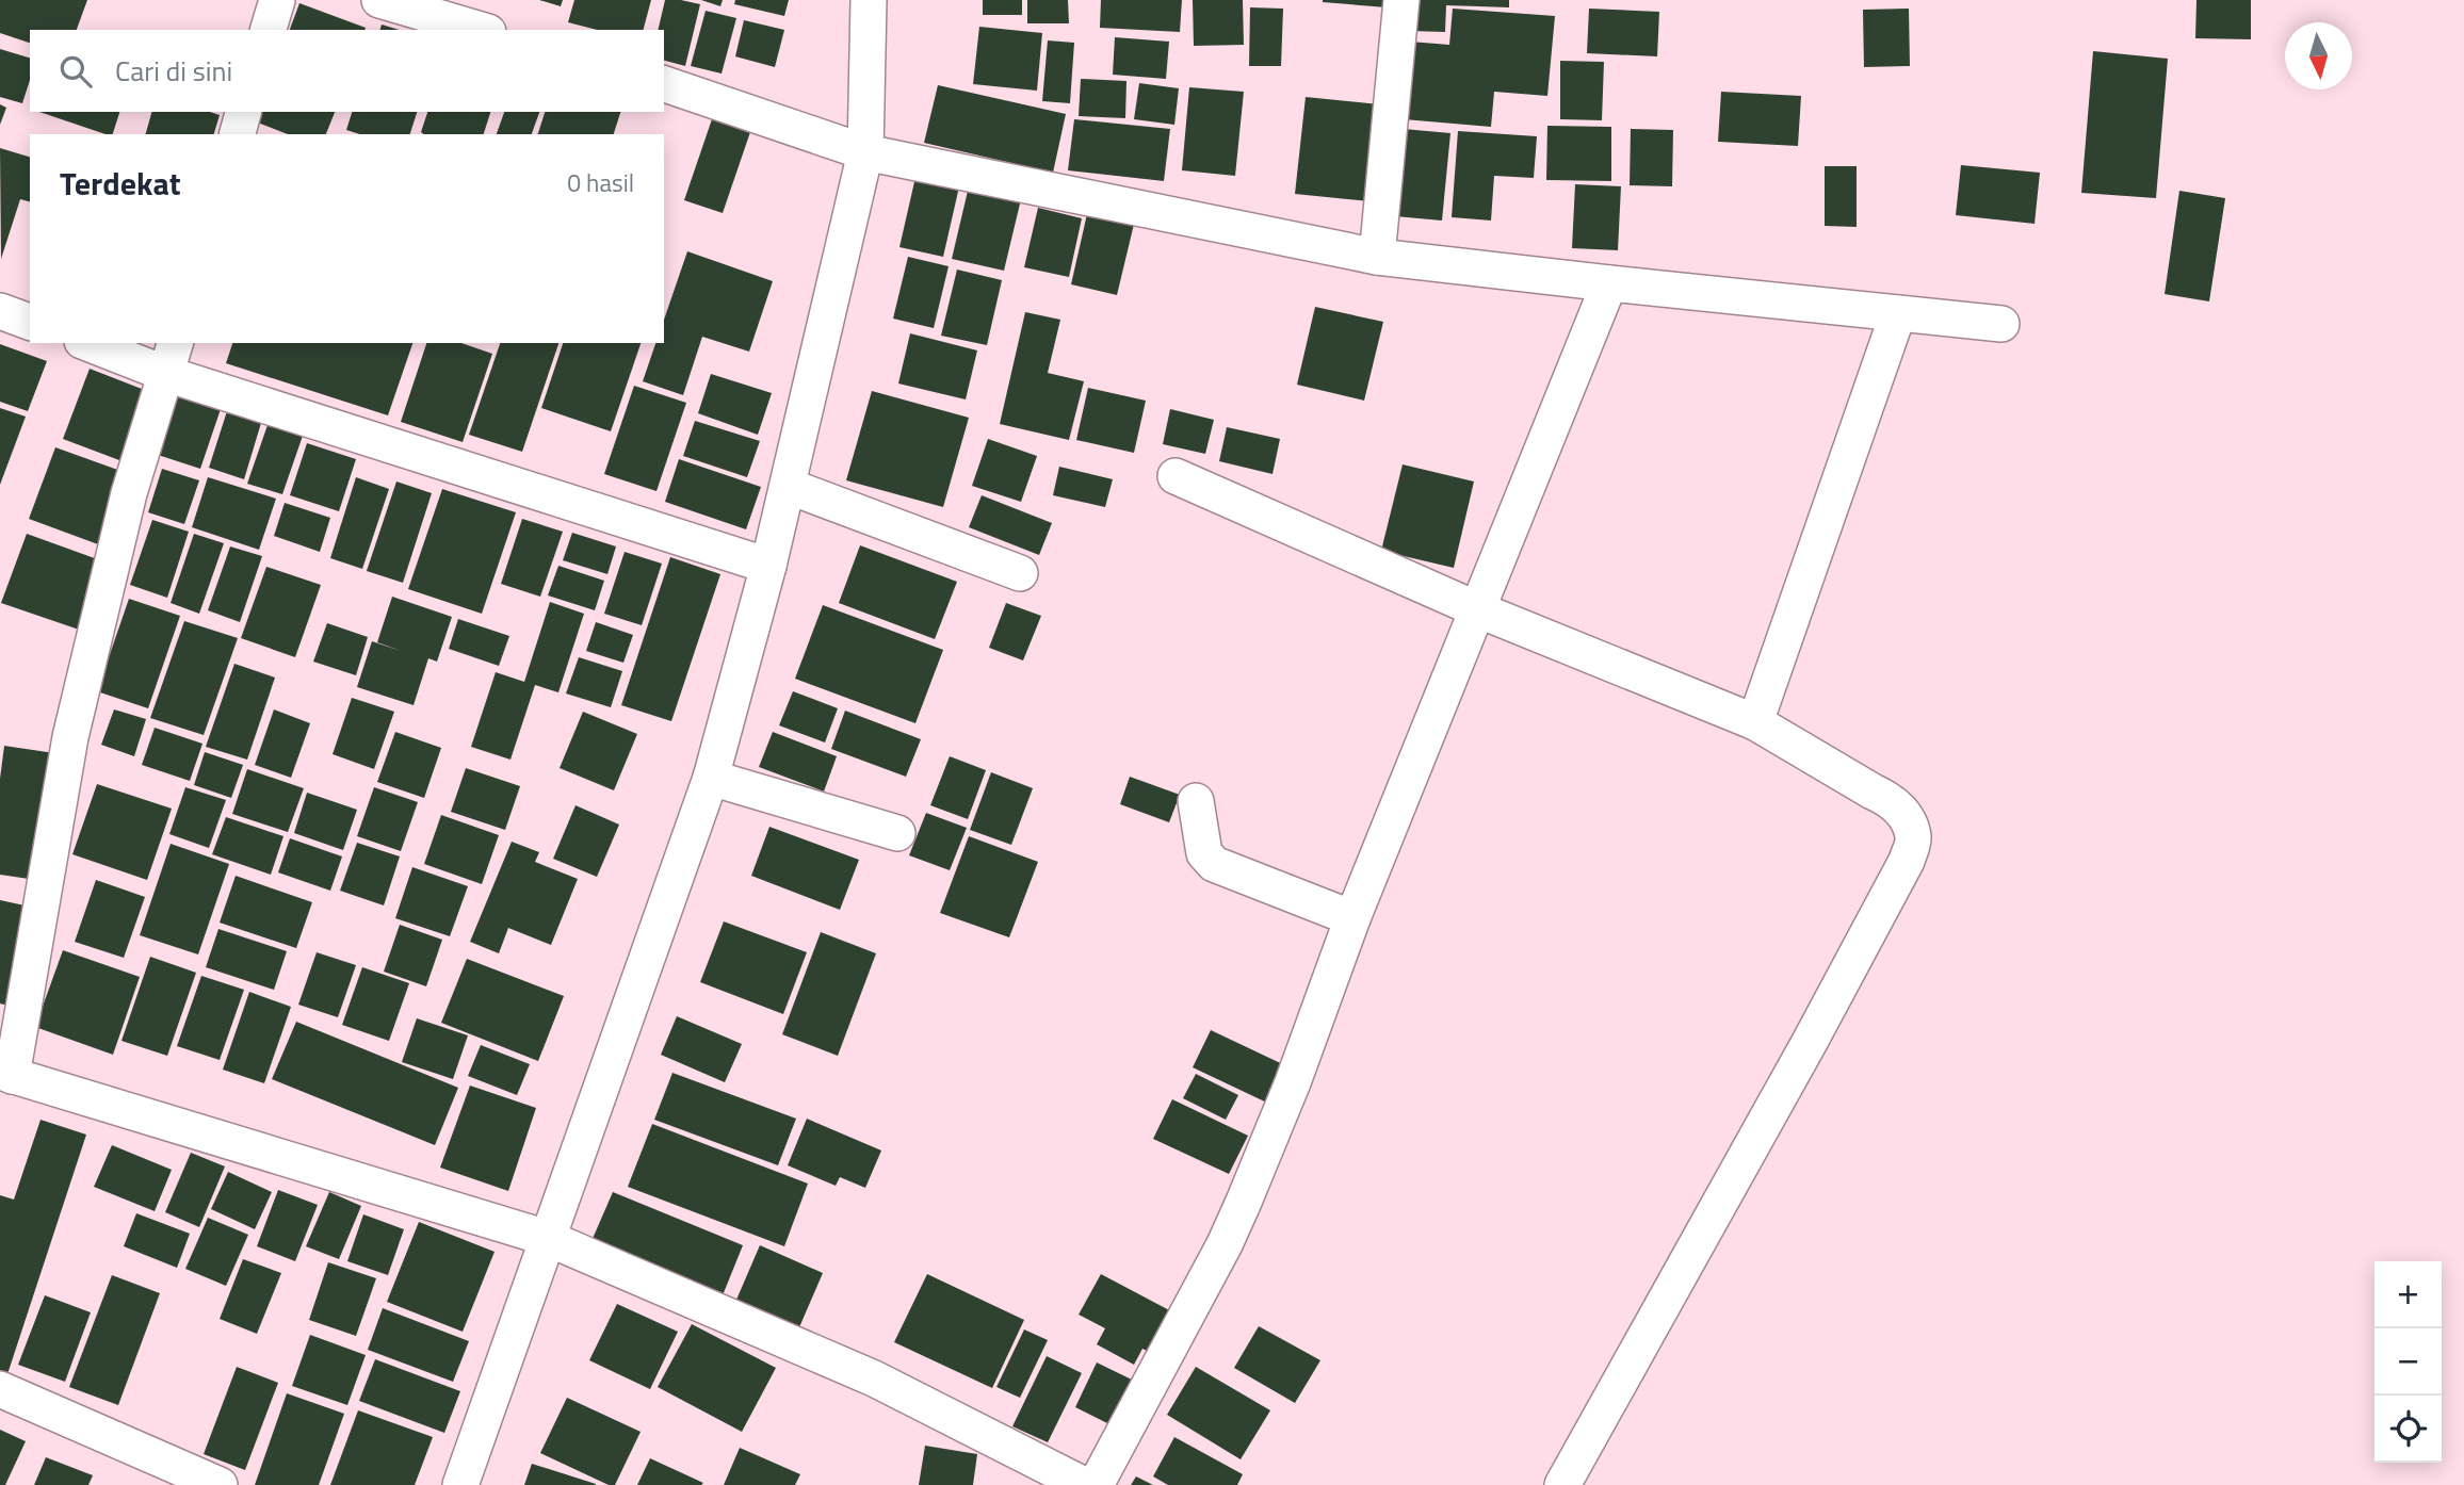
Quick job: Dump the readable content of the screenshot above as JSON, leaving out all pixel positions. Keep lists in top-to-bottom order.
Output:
{
  "north": "bottom",
  "page": {
    "search": "Cari di sini",
    "heading": ["Terdekat", "0 hasil"],
    "map_buttons": ["+", "−"]
  }
}
